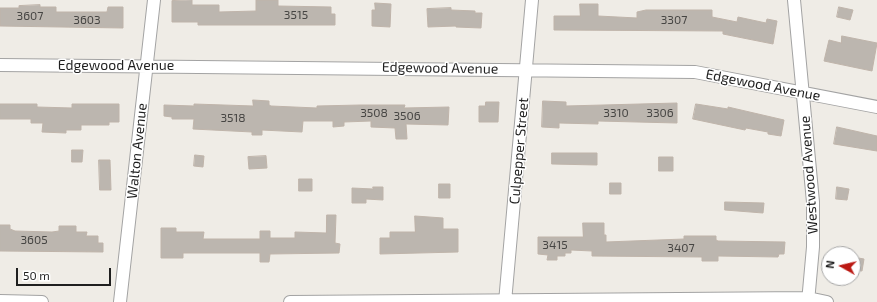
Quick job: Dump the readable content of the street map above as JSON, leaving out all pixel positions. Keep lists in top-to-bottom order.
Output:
{
  "streets": {
    "street": [
      "Edgewood Avenue",
      "Walton Avenue",
      "Culpepper Street",
      "Westwood Avenue"
    ]
  },
  "crossings": [
    ["Edgewood Avenue", "Walton Avenue"],
    ["Edgewood Avenue", "Culpepper Street"],
    ["Edgewood Avenue", "Westwood Avenue"]
  ],
  "house_numbers": [
    "3515",
    "3607",
    "3603",
    "3307",
    "3508",
    "3310",
    "3306",
    "3506",
    "3518",
    "3605",
    "3415",
    "3407"
  ],
  "scale_bar": "50 m",
  "north": "left"
}
